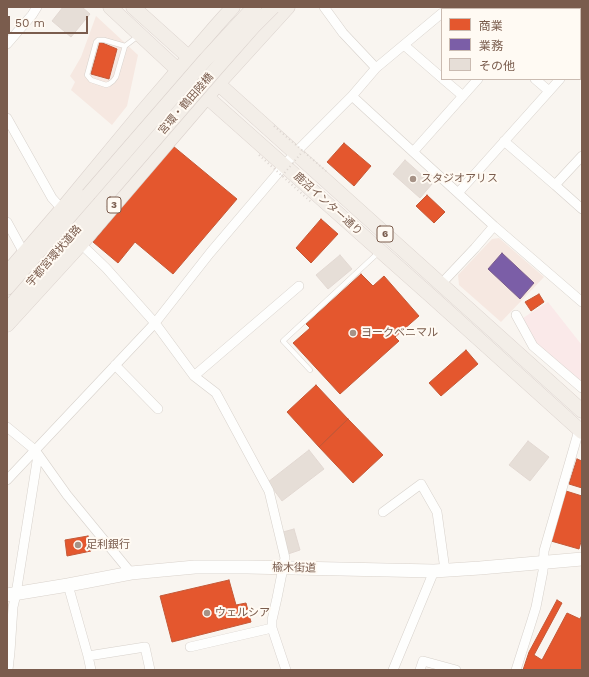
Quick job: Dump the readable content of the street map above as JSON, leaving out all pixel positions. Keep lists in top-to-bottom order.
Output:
{
  "streets": {
    "main road": [
      "宮環・鶴田陸橋",
      "鹿沼インター通り",
      "3",
      "6",
      "宇都宮環状道路"
    ],
    "street": ["楡木街道"]
  },
  "crossings": [
    ["宮環・鶴田陸橋", "宇都宮環状道路"],
    ["鹿沼インター通り", "3"]
  ],
  "places": [
    "スタジオアリス",
    "ヨークベニマル",
    "足利銀行",
    "ウェルシア"
  ],
  "legend": ["商業", "業務", "その他"],
  "scale_bar": "50 m"
}
